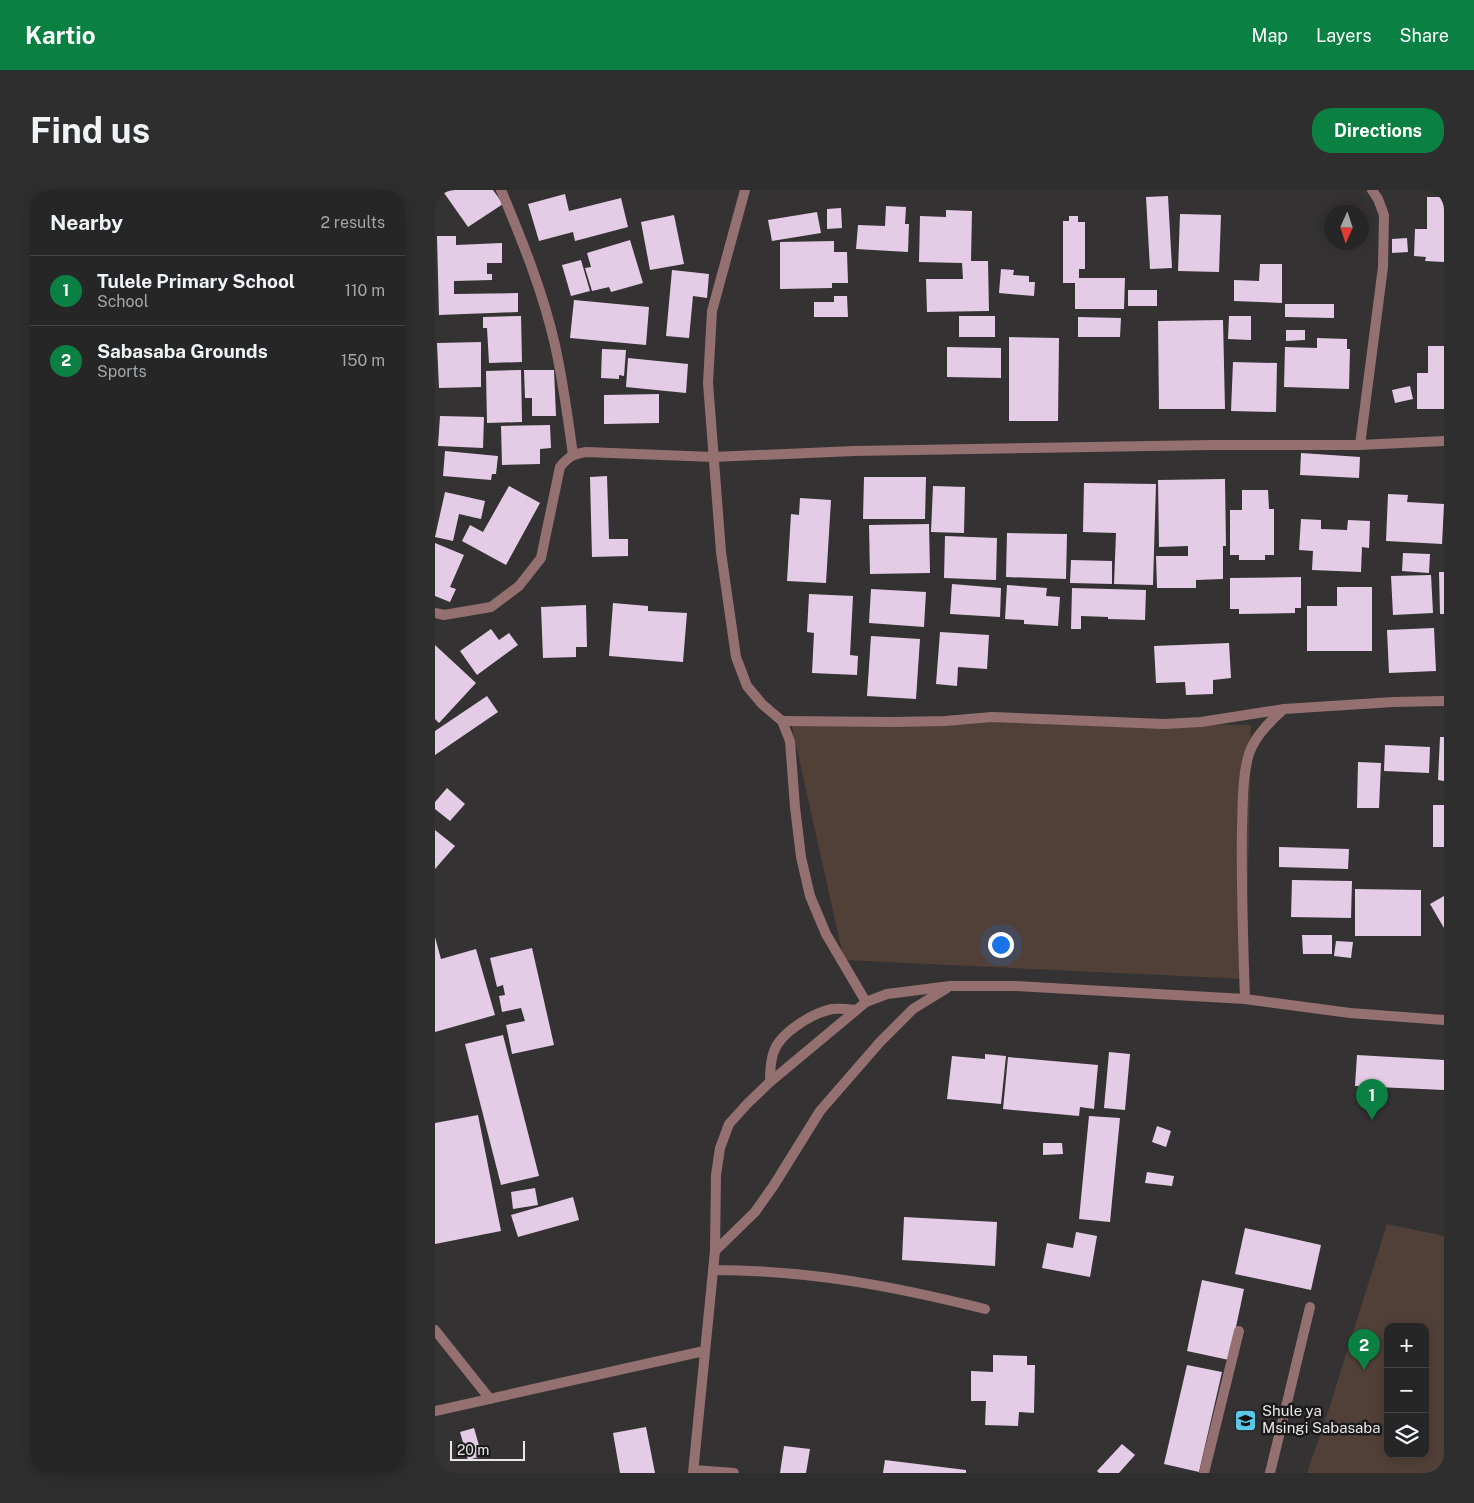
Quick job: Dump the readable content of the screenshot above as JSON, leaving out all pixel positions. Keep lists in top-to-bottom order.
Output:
{
  "places": {
    "school or university": ["Shule ya Msingi Sabasaba"]
  },
  "scale_bar": "20 m",
  "north": "bottom",
  "page": {
    "header": "Kartio",
    "nav": ["Map", "Layers", "Share"],
    "buttons": "Directions",
    "title": "Find us",
    "heading": ["Nearby", "2 results"],
    "list": [
      {
        "mark": "1",
        "name": "Tulele Primary School",
        "note": "School",
        "value": "110 m"
      },
      {
        "mark": "2",
        "name": "Sabasaba Grounds",
        "note": "Sports",
        "value": "150 m"
      }
    ],
    "pins": ["1", "2"],
    "map_buttons": ["+", "−"],
    "scale": "20 m"
  }
}
